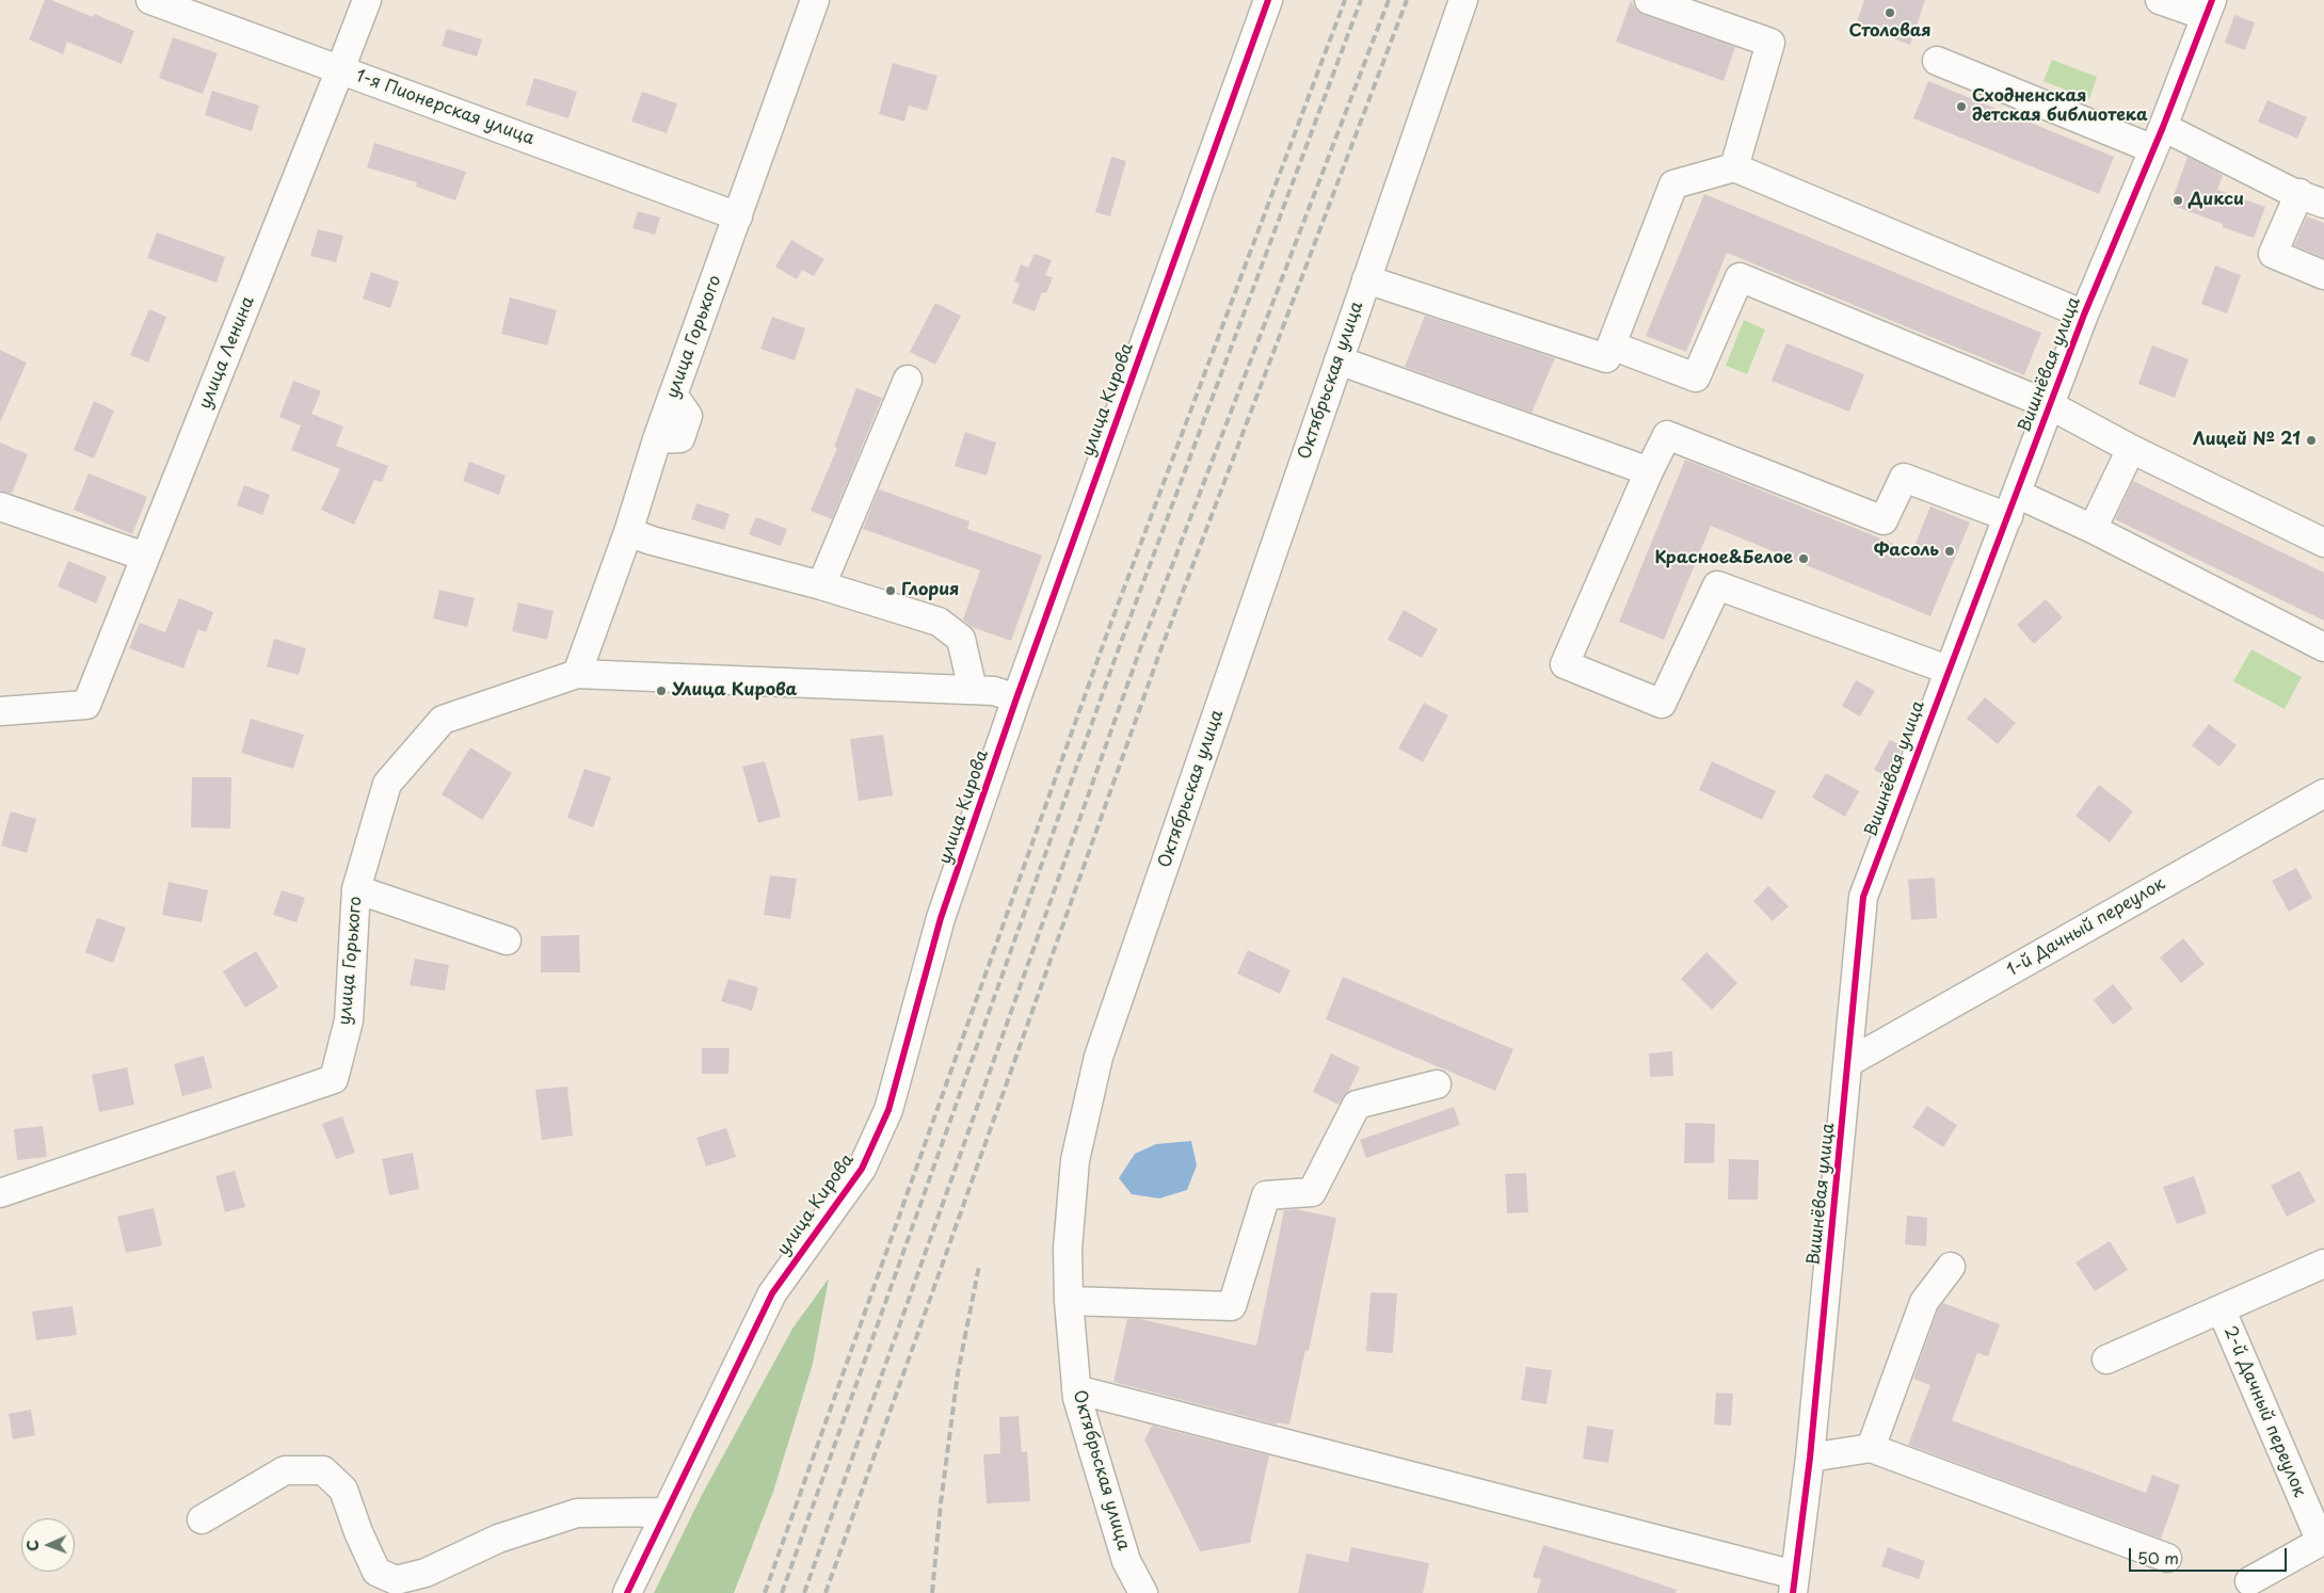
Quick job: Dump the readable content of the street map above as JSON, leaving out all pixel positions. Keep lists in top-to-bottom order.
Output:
{
  "streets": {
    "street": [
      "1-я Пионерская улица",
      "улица Горького",
      "улица Ленина",
      "Вишнёвая улица",
      "Октябрьская улица",
      "улица Кирова",
      "1-й Дачный переулок",
      "2-й Дачный переулок"
    ]
  },
  "crossings": [
    ["1-я Пионерская улица", "улица Горького"],
    ["1-я Пионерская улица", "улица Ленина"],
    ["улица Горького", "улица Кирова"],
    ["Вишнёвая улица", "1-й Дачный переулок"]
  ],
  "places": [
    "Столовая",
    "Сходненская детская библиотека",
    "Дикси",
    "Лицей № 21",
    "Фасоль",
    "Красное&Белое",
    "Глория",
    "Улица Кирова"
  ],
  "scale_bar": "50 m",
  "north": "left"
}
